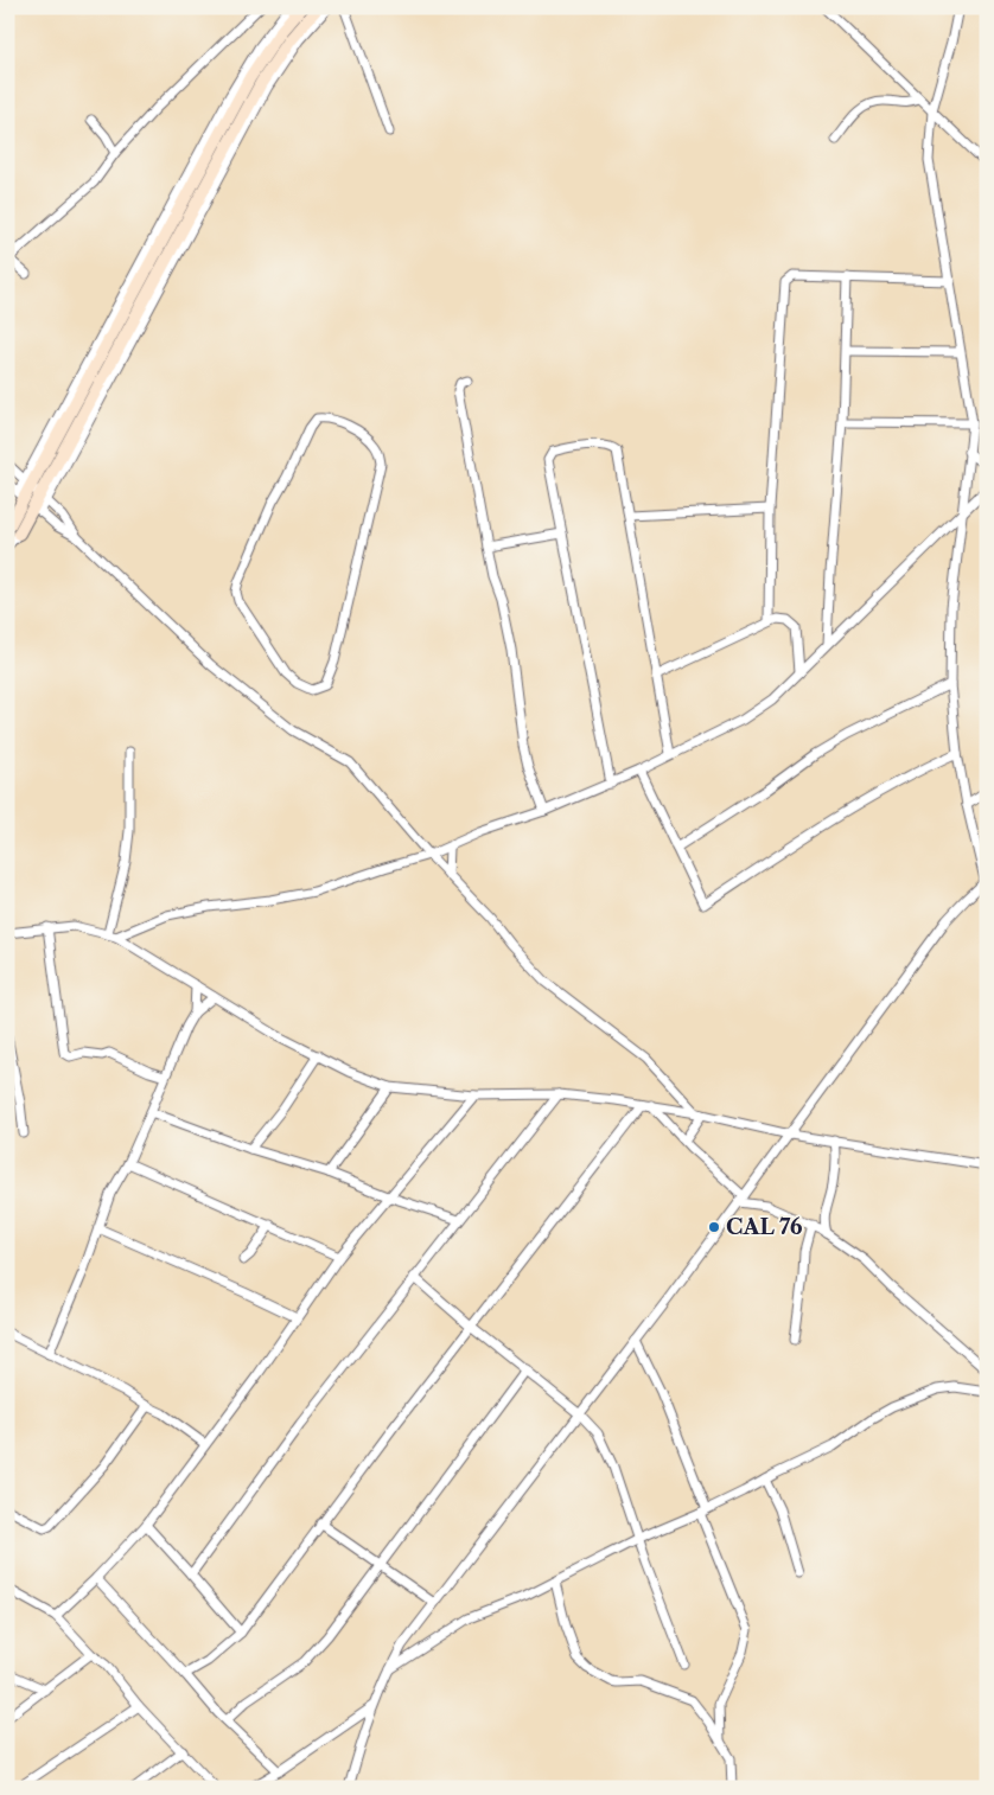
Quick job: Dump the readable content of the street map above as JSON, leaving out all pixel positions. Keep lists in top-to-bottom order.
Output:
{
  "places": ["CAL 76"]
}
